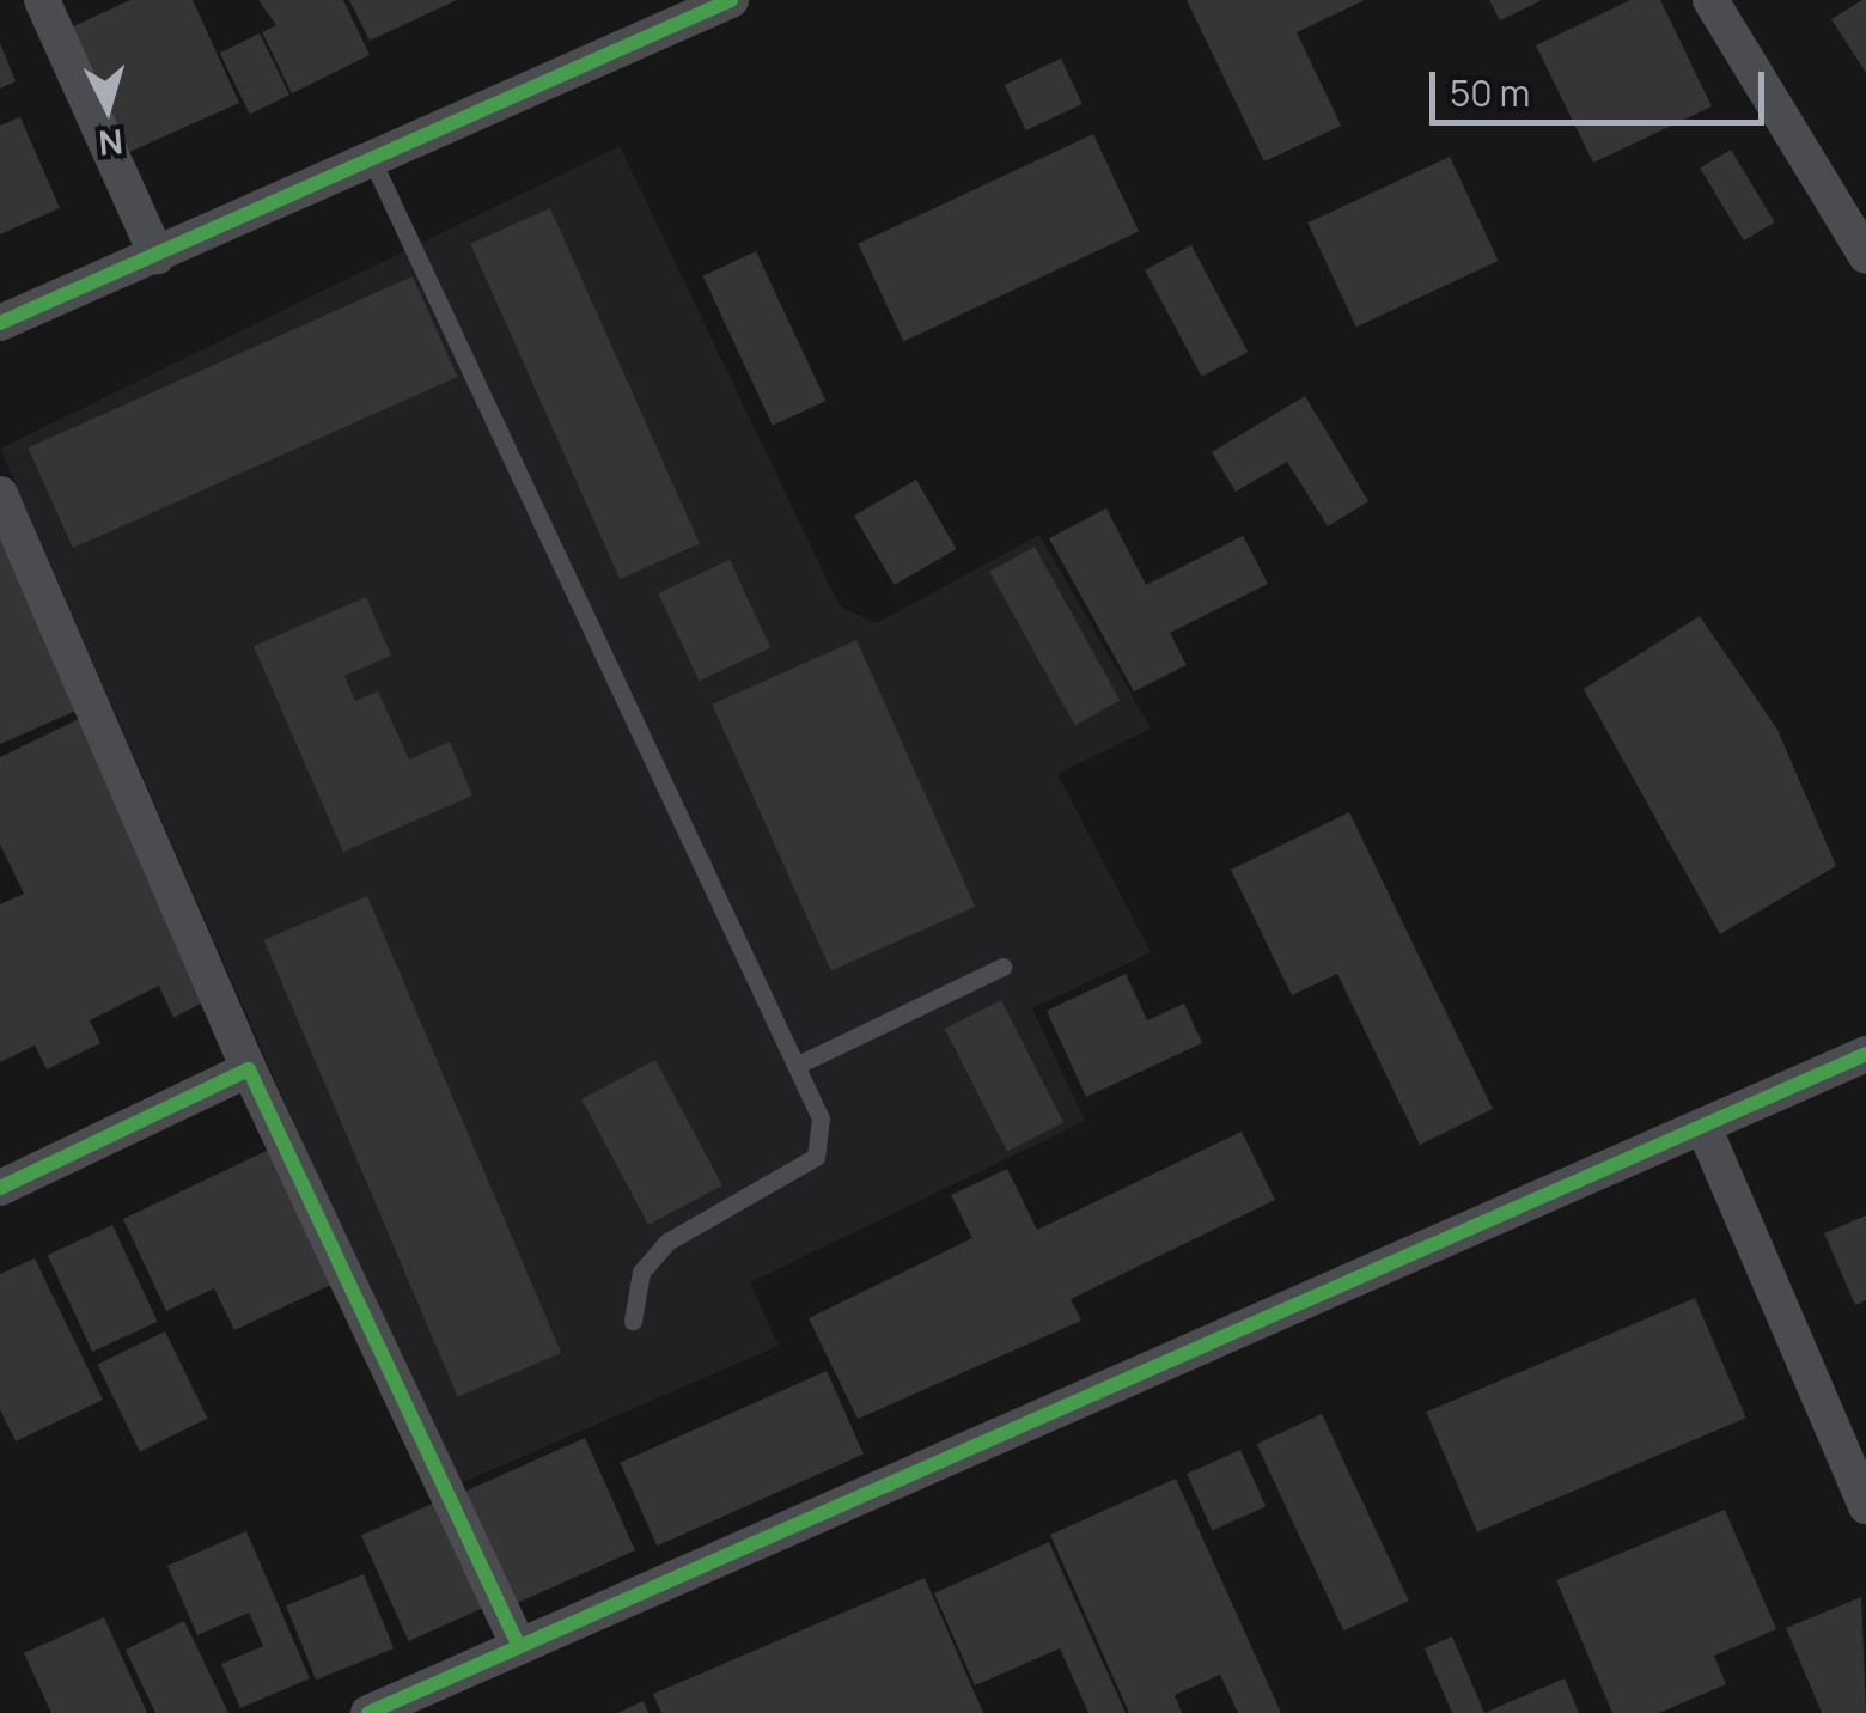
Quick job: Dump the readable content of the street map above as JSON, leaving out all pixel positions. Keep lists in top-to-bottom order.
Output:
{
  "scale_bar": "50 m",
  "north": "bottom"
}
